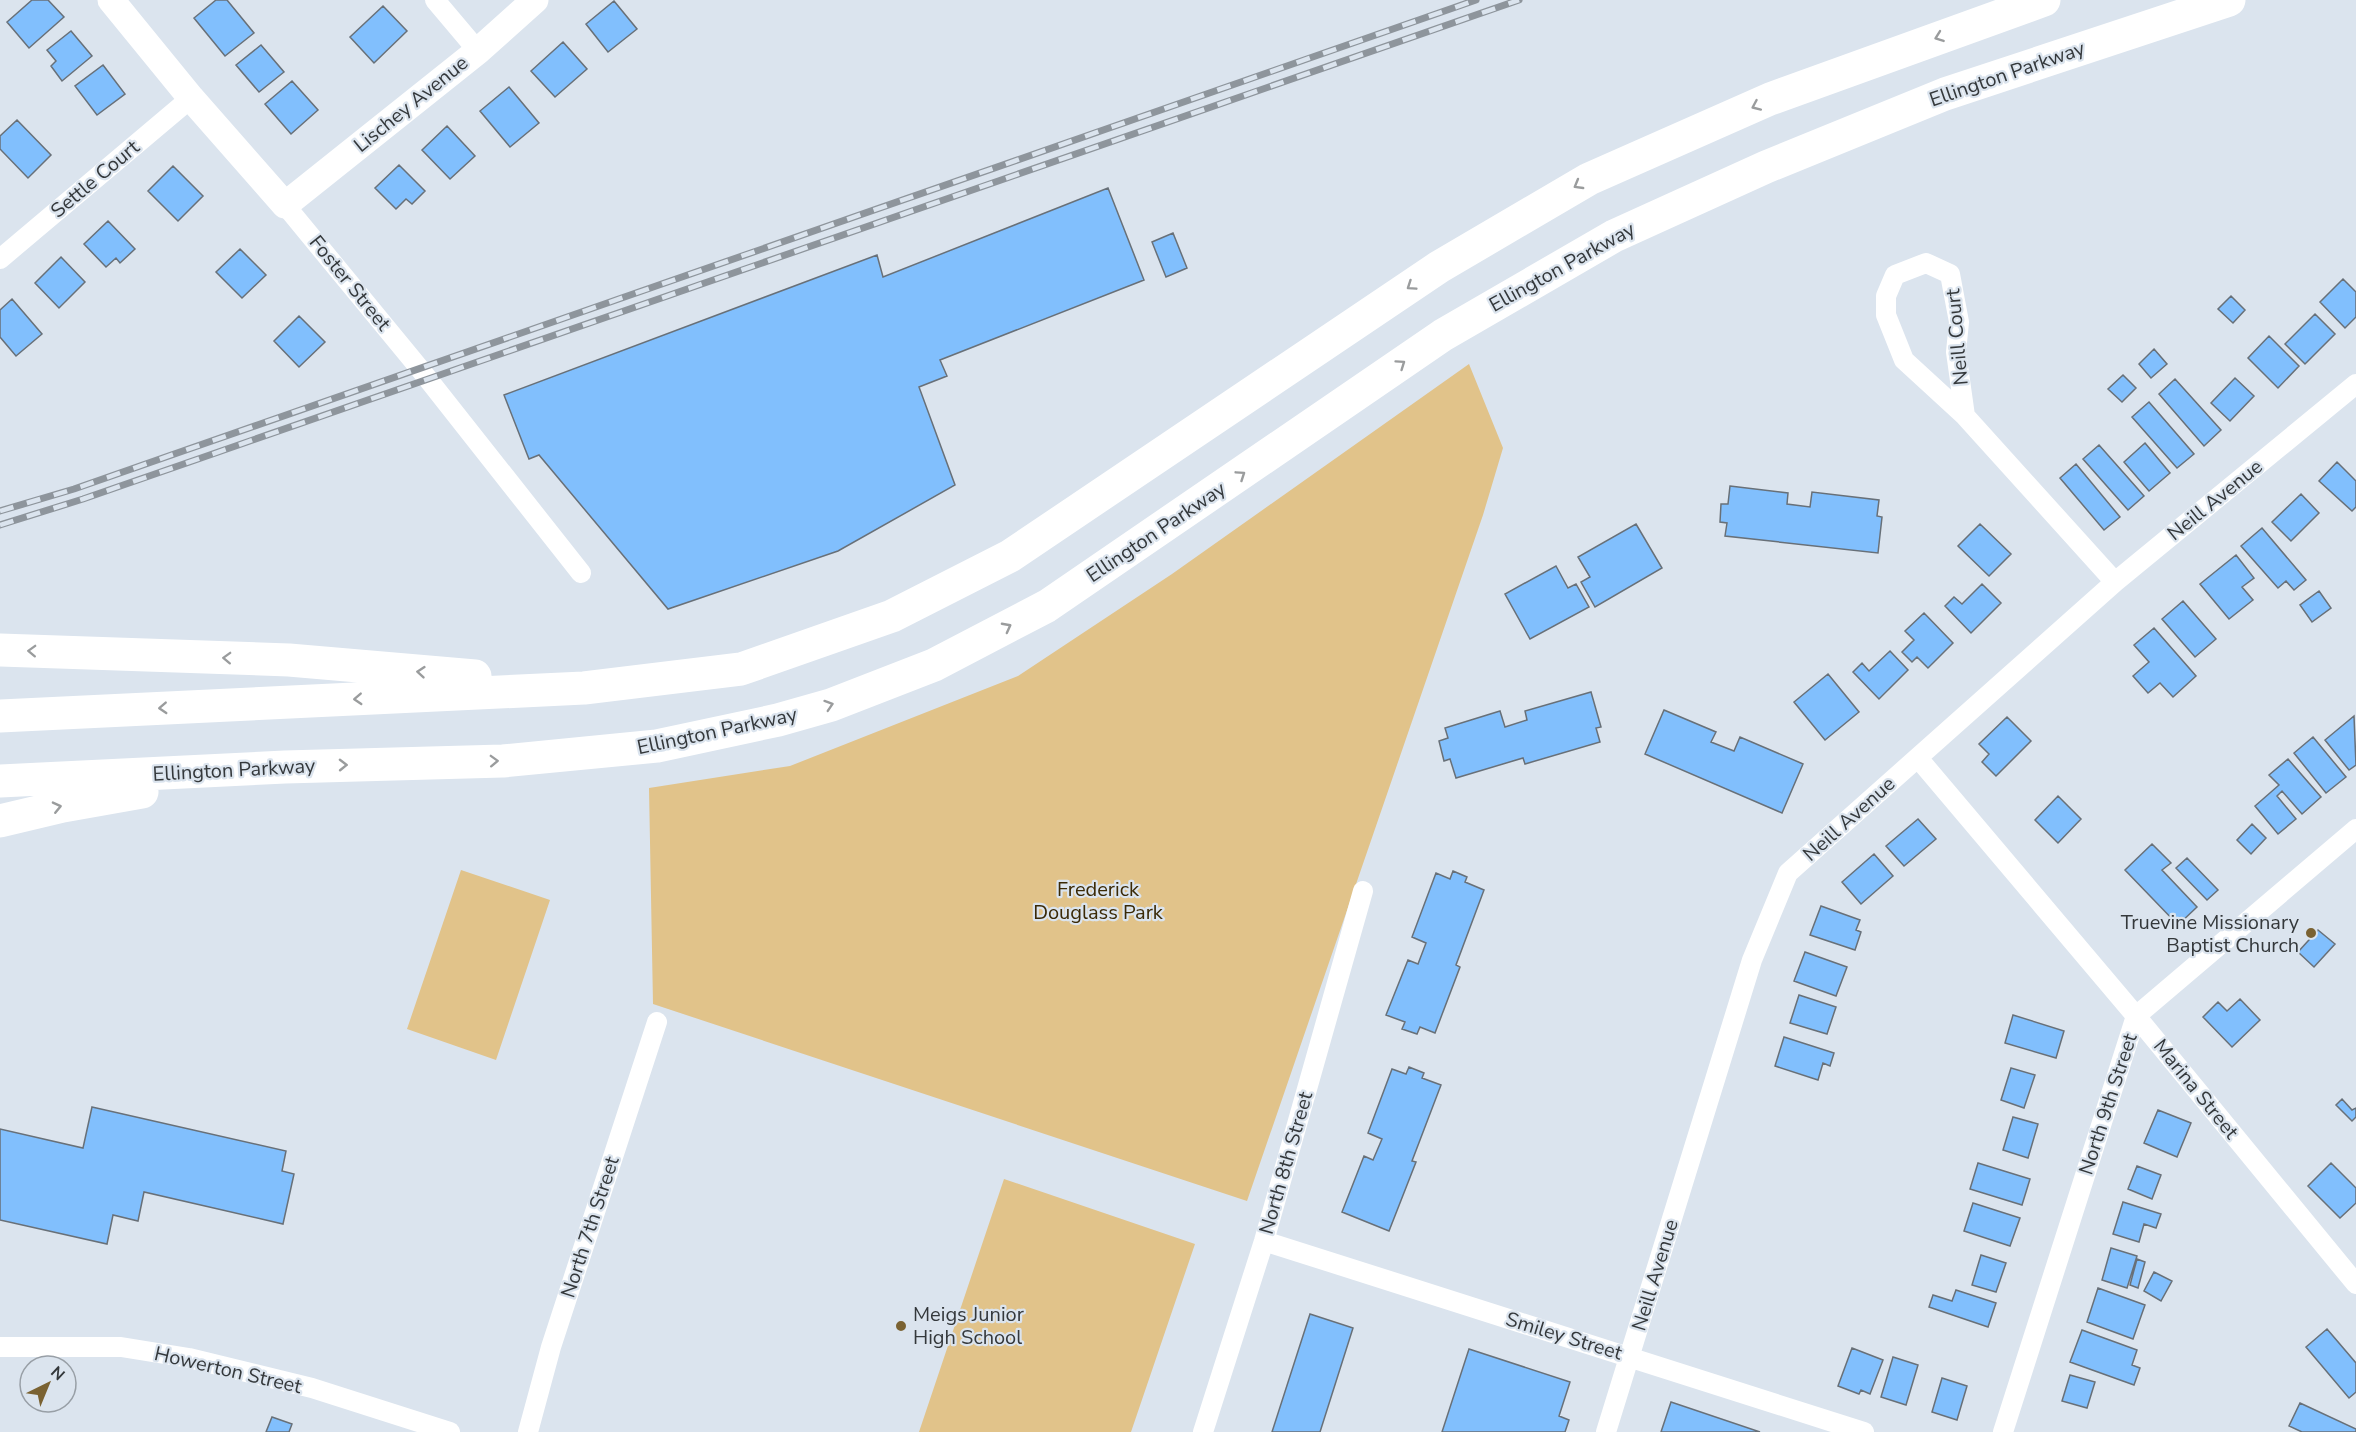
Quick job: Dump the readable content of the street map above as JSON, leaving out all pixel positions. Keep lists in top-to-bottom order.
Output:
{
  "streets": {
    "highway": ["Ellington Parkway"],
    "street": [
      "Lischey Avenue",
      "Settle Court",
      "Foster Street",
      "Neill Court",
      "Neill Avenue",
      "Marina Street",
      "North 9th Street",
      "North 8th Street",
      "North 7th Street",
      "Smiley Street",
      "Howerton Street"
    ]
  },
  "crossings": [
    ["Lischey Avenue", "Foster Street"],
    ["Settle Court", "Foster Street"],
    ["Neill Court", "Neill Avenue"],
    ["Neill Avenue", "Marina Street"],
    ["Neill Avenue", "Smiley Street"],
    ["Marina Street", "North 9th Street"],
    ["North 8th Street", "Smiley Street"]
  ],
  "parks": ["Frederick Douglass Park"],
  "places": ["Truevine Missionary Baptist Church", "Meigs Junior High School"],
  "north": "top right"
}
